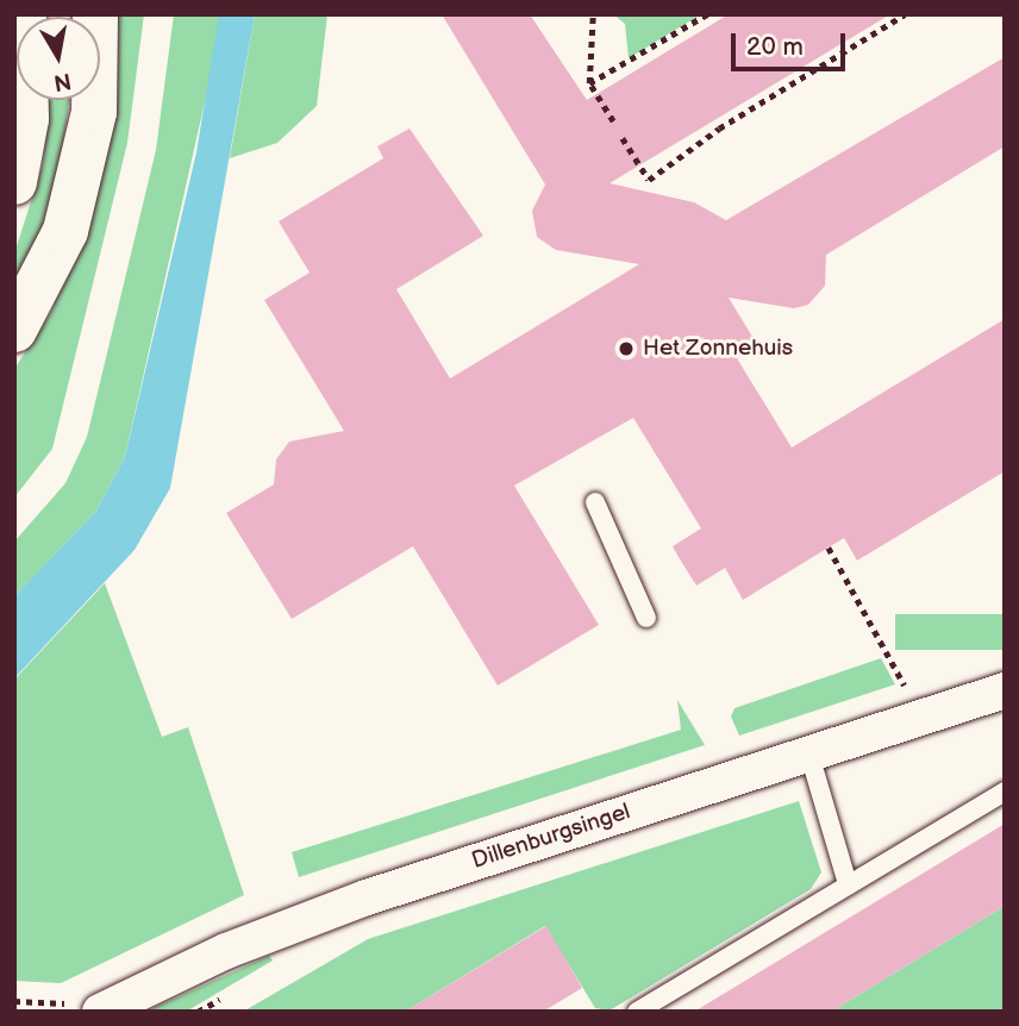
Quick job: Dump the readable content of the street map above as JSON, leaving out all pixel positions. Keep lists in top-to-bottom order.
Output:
{
  "streets": {
    "street": ["Dillenburgsingel"]
  },
  "places": ["Het Zonnehuis"],
  "scale_bar": "20 m",
  "north": "bottom"
}
